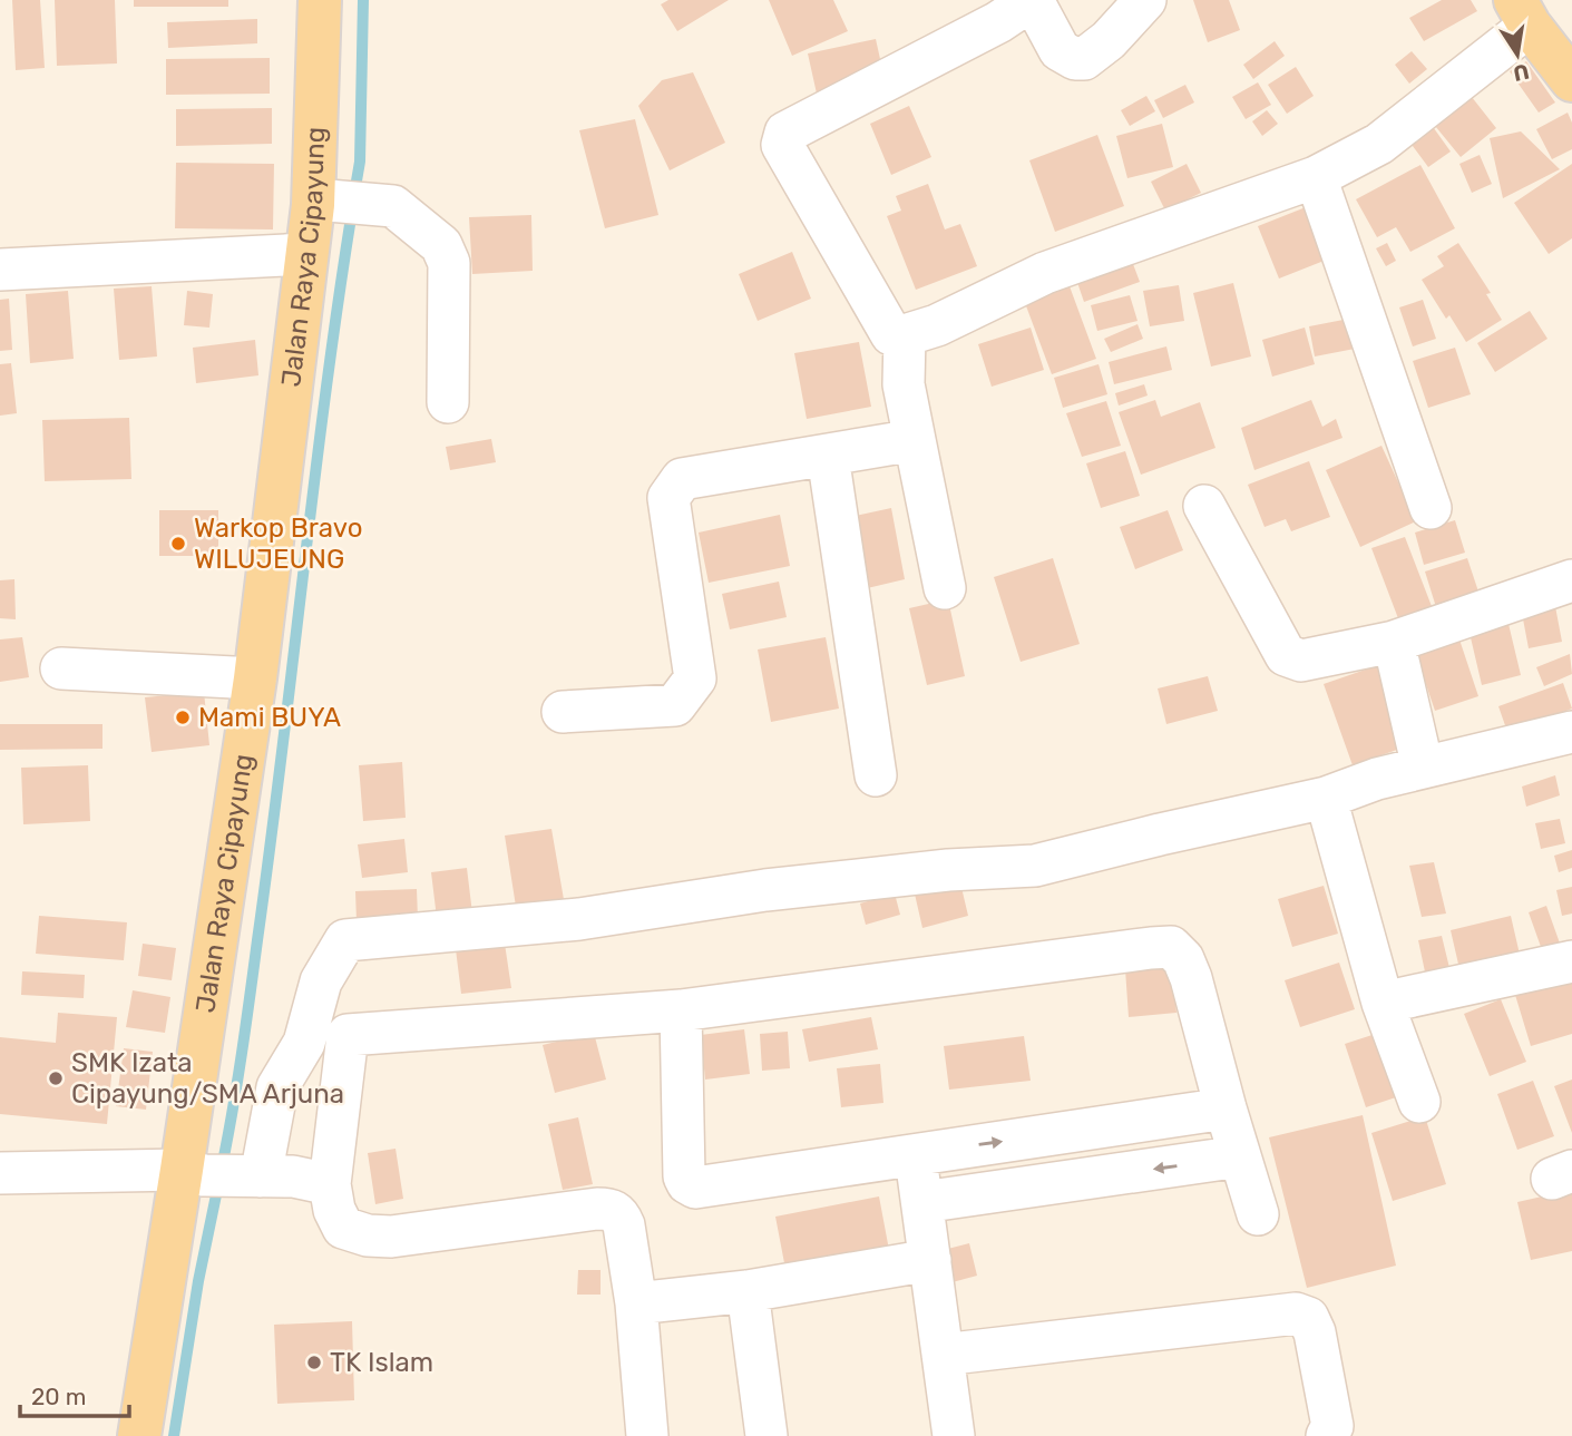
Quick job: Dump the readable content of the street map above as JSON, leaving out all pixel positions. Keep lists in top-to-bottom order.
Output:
{
  "streets": {
    "main road": ["Jalan Raya Cipayung"]
  },
  "places": [
    "Warkop Bravo WILUJEUNG",
    "Mami BUYA",
    "SMK Izata Cipayung/SMA Arjuna",
    "TK Islam"
  ],
  "scale_bar": "20 m",
  "north": "bottom"
}
